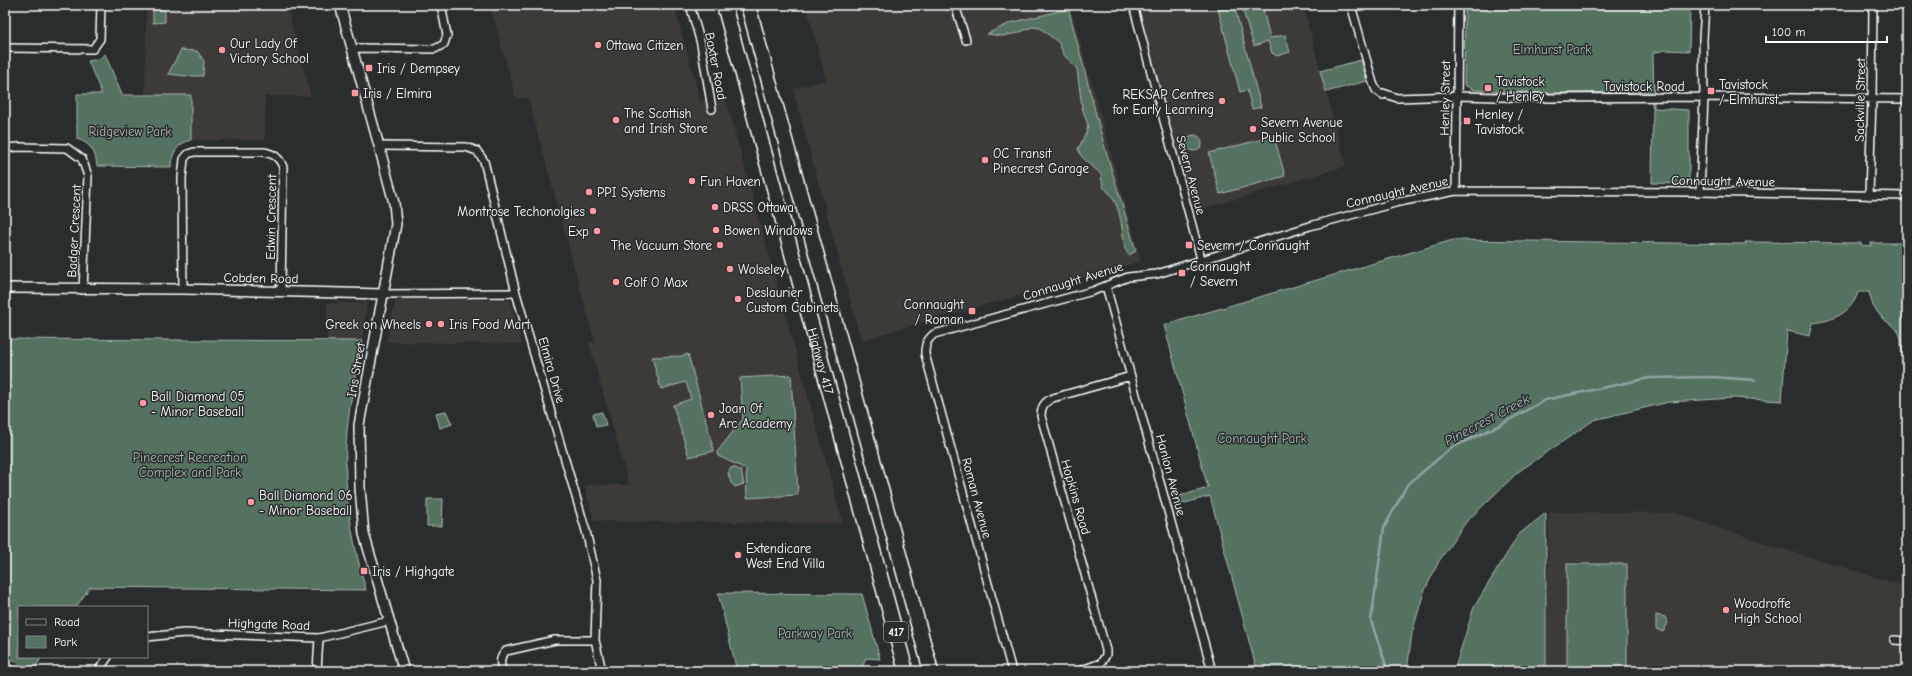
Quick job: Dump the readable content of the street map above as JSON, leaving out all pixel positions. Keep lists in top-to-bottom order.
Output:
{
  "streets": {
    "highway": ["Highway 417", "417"],
    "street": [
      "Baxter Road",
      "Tavistock Road",
      "Henley Street",
      "Sackville Street",
      "Severn Avenue",
      "Connaught Avenue",
      "Edwin Crescent",
      "Badger Crescent",
      "Cobden Road",
      "Iris Street",
      "Elmira Drive",
      "Hanlon Avenue",
      "Hopkins Road",
      "Roman Avenue",
      "Highgate Road"
    ]
  },
  "crossings": [
    ["Tavistock Road", "Henley Street"],
    ["Tavistock Road", "Sackville Street"],
    ["Henley Street", "Connaught Avenue"],
    ["Sackville Street", "Connaught Avenue"],
    ["Severn Avenue", "Connaught Avenue"],
    ["Connaught Avenue", "Hanlon Avenue"],
    ["Connaught Avenue", "Roman Avenue"],
    ["Edwin Crescent", "Cobden Road"],
    ["Badger Crescent", "Cobden Road"],
    ["Cobden Road", "Iris Street"],
    ["Cobden Road", "Elmira Drive"],
    ["Iris Street", "Elmira Drive"],
    ["Iris Street", "Highgate Road"],
    ["Hanlon Avenue", "Hopkins Road"]
  ],
  "water": ["Pinecrest Creek"],
  "parks": [
    "Elmhurst Park",
    "Ridgeview Park",
    "Connaught Park",
    "Pinecrest Recreation Complex and Park",
    "Parkway Park"
  ],
  "places": {
    "other": [
      "Ottawa Citizen",
      "Our Lady Of Victory School",
      "REKSAP Centres for Early Learning",
      "The Scottish and Irish Store",
      "Severn Avenue Public School",
      "OC Transit Pinecrest Garage",
      "Fun Haven",
      "PPI Systems",
      "DRSS Ottawa",
      "Montrose Techonolgies",
      "Bowen Windows",
      "Exp",
      "The Vacuum Store",
      "Wolseley",
      "Golf O Max",
      "Deslaurier Custom Cabinets",
      "Greek on Wheels",
      "Iris Food Mart",
      "Ball Diamond 05 - Minor Baseball",
      "Joan Of Arc Academy",
      "Ball Diamond 06 - Minor Baseball",
      "Extendicare West End Villa",
      "Woodroffe High School"
    ],
    "transit": [
      "Iris / Dempsey",
      "Tavistock / Henley",
      "Tavistock / Elmhurst",
      "Iris / Elmira",
      "Henley / Tavistock",
      "Severn / Connaught",
      "Connaught / Severn",
      "Connaught / Roman",
      "Iris / Highgate"
    ]
  },
  "legend": ["Road", "Park"],
  "scale_bar": "100 m"
}
